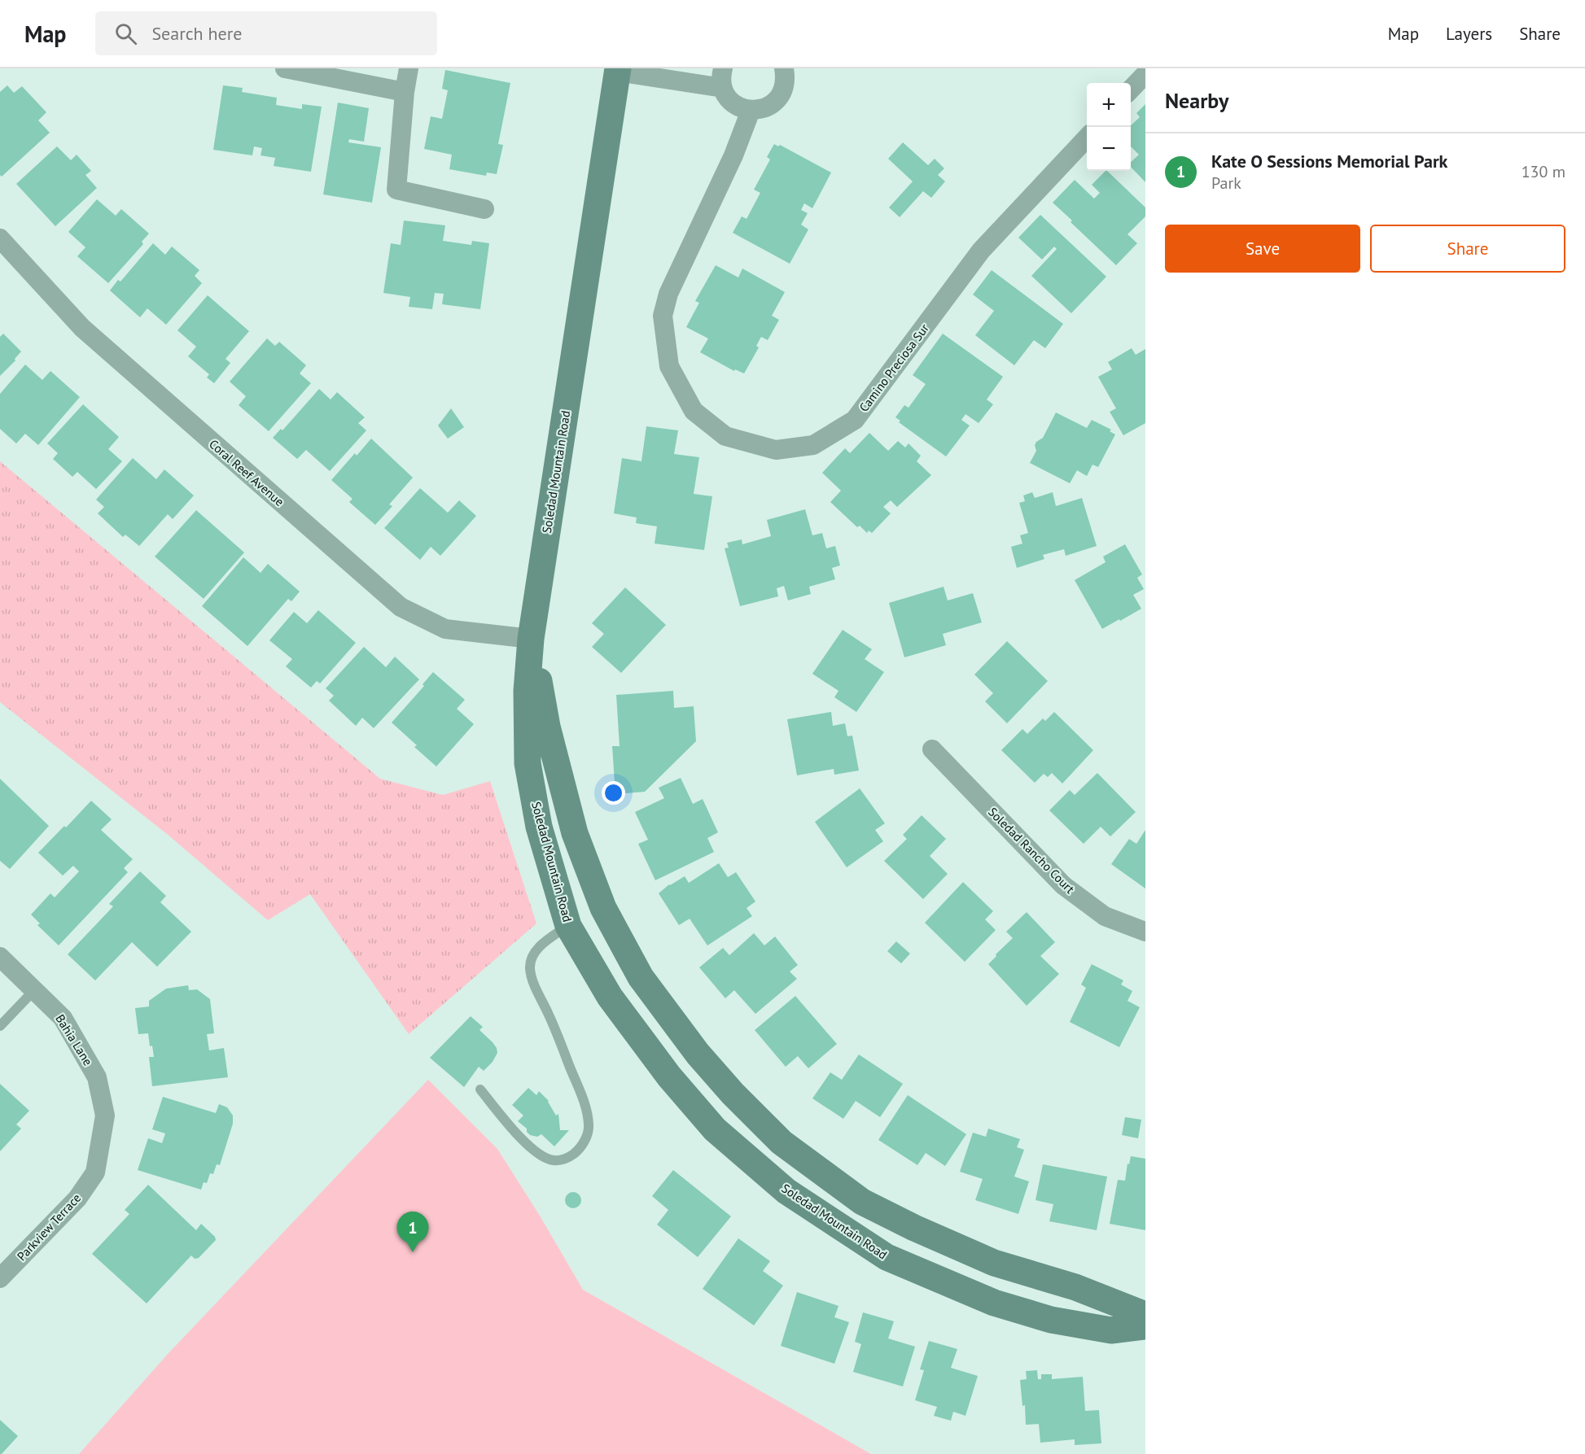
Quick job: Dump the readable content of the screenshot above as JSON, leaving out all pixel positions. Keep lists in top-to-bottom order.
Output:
{
  "streets": {
    "main road": ["Soledad Mountain Road"],
    "street": [
      "Camino Preciosa Sur",
      "Coral Reef Avenue",
      "Soledad Rancho Court",
      "Bahia Lane",
      "Parkview Terrace"
    ]
  },
  "crossings": [
    ["Soledad Mountain Road", "Coral Reef Avenue"],
    ["Bahia Lane", "Parkview Terrace"]
  ],
  "page": {
    "header": "Map",
    "search": "Search here",
    "nav": ["Map", "Layers", "Share"],
    "heading": "Nearby",
    "map_buttons": ["+", "−"],
    "list": [
      {
        "mark": "1",
        "name": "Kate O Sessions Memorial Park",
        "note": "Park",
        "value": "130 m"
      }
    ],
    "buttons": ["Save", "Share"],
    "pins": "1"
  }
}
